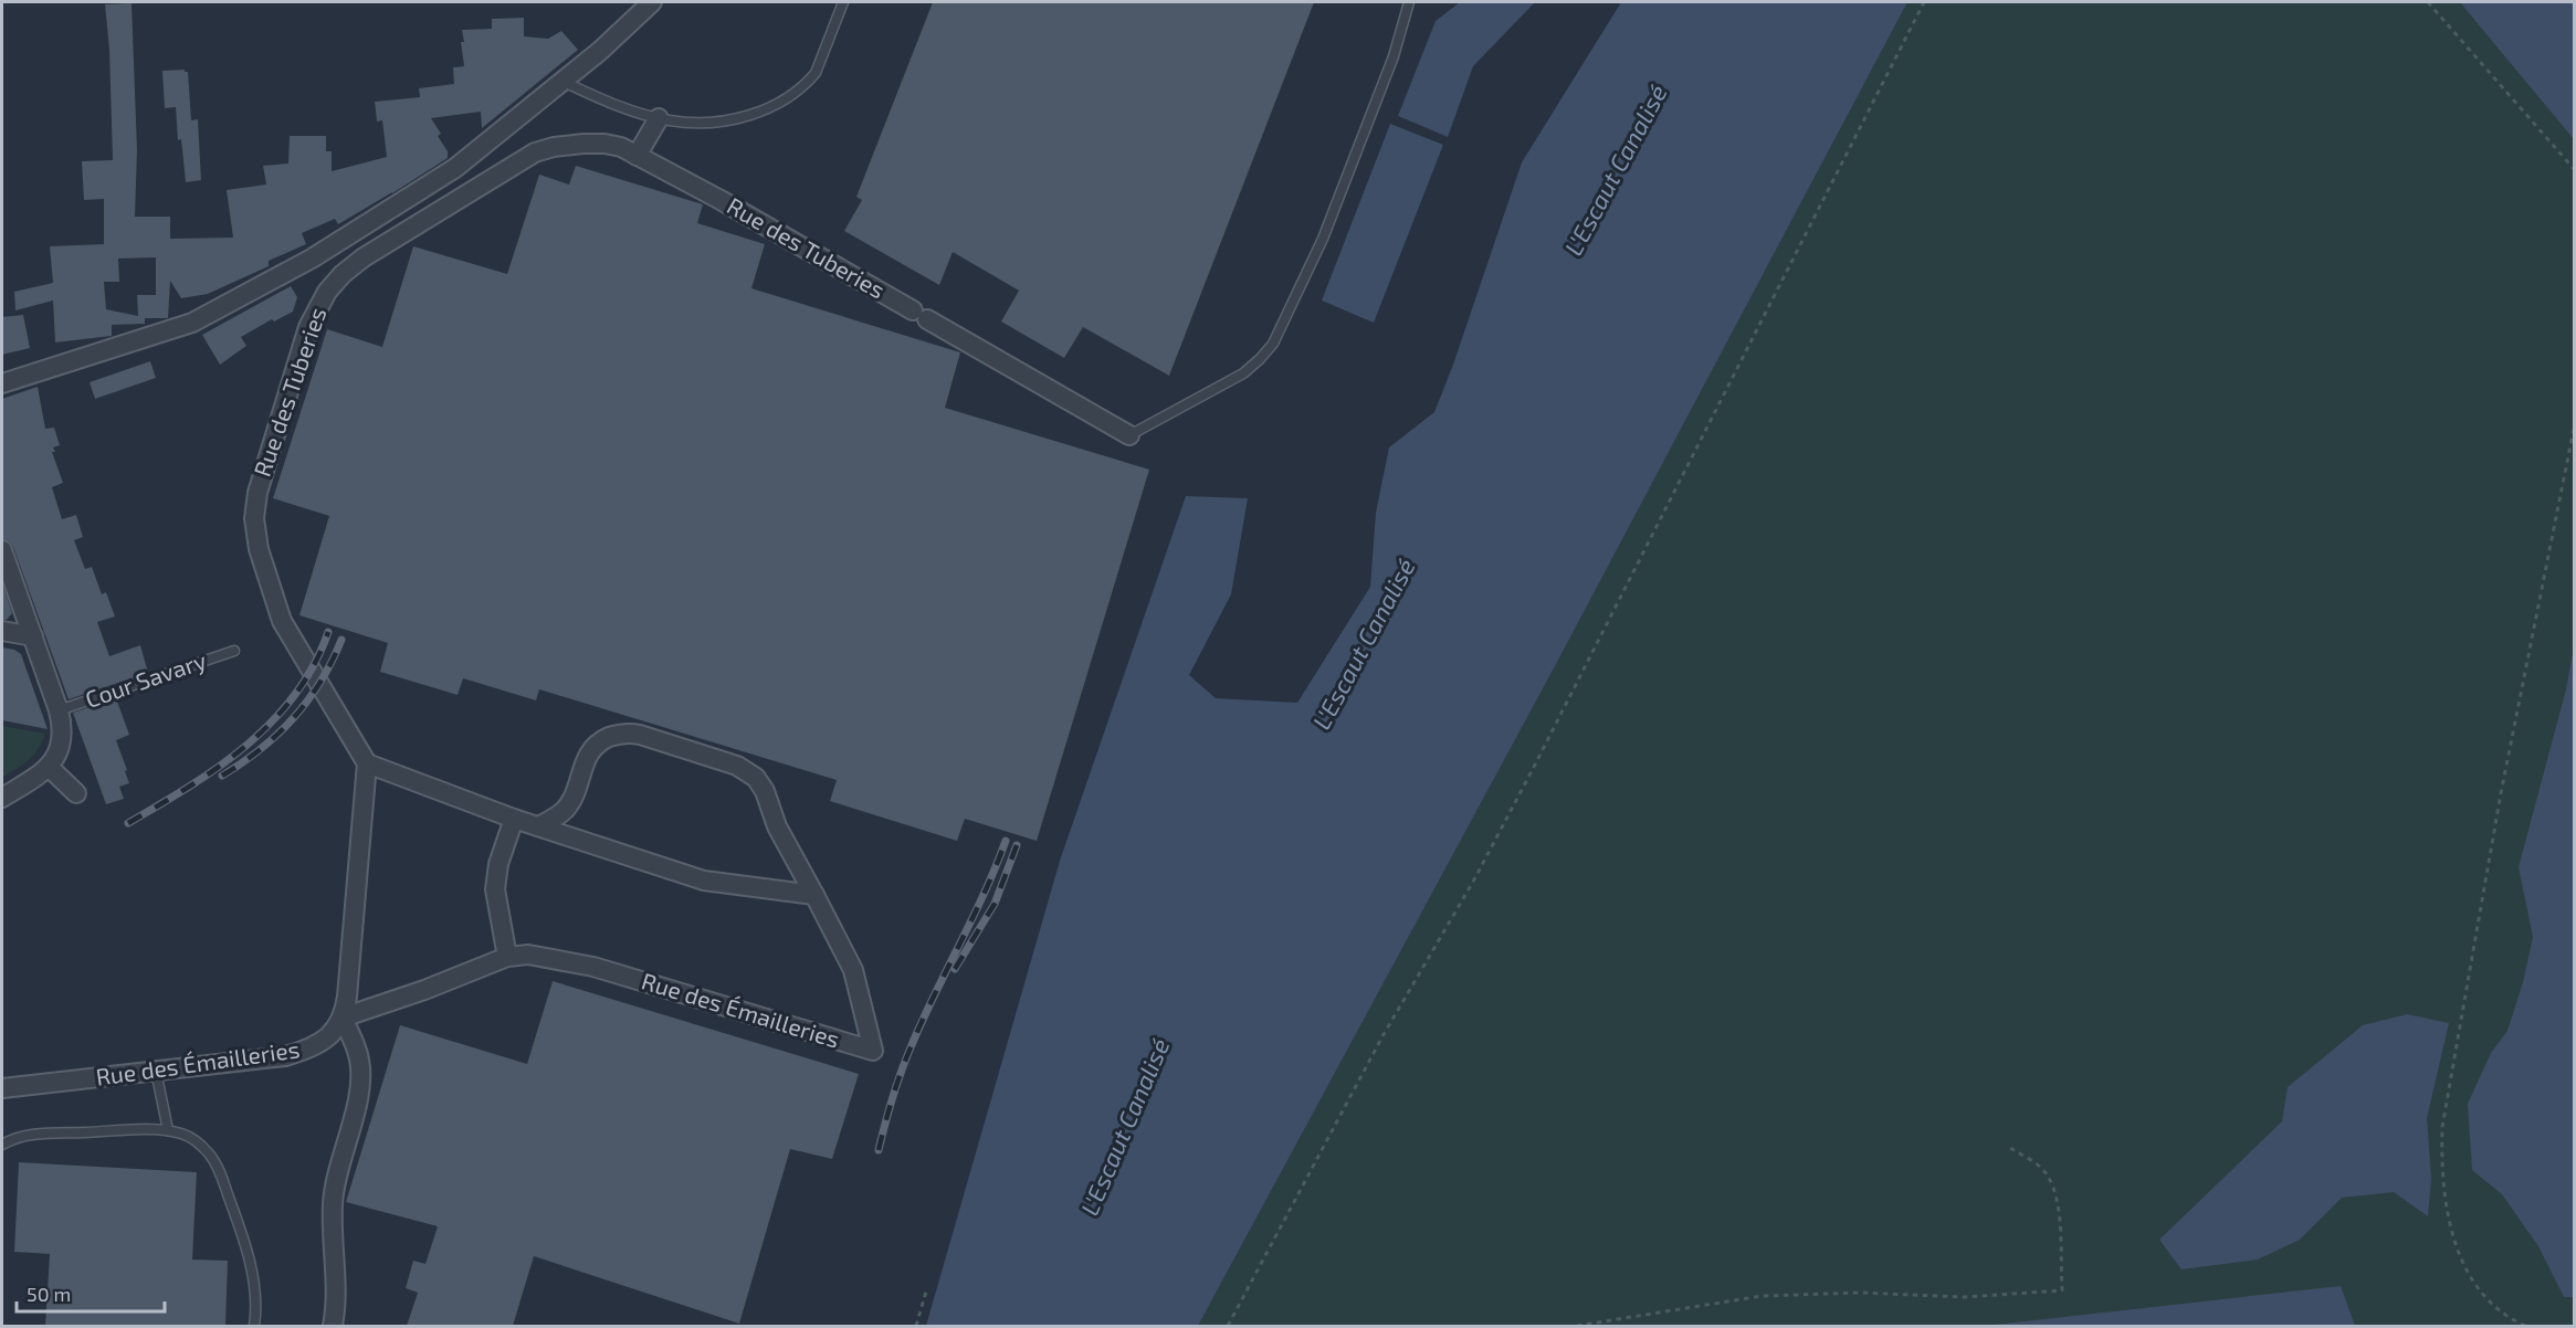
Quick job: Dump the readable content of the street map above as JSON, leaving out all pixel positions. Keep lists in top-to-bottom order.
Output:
{
  "streets": {
    "street": ["Rue des Tuberies", "Rue des Émailleries"],
    "lane": ["Cour Savary"]
  },
  "water": ["L'Escaut Canalisé"],
  "scale_bar": "50 m"
}
